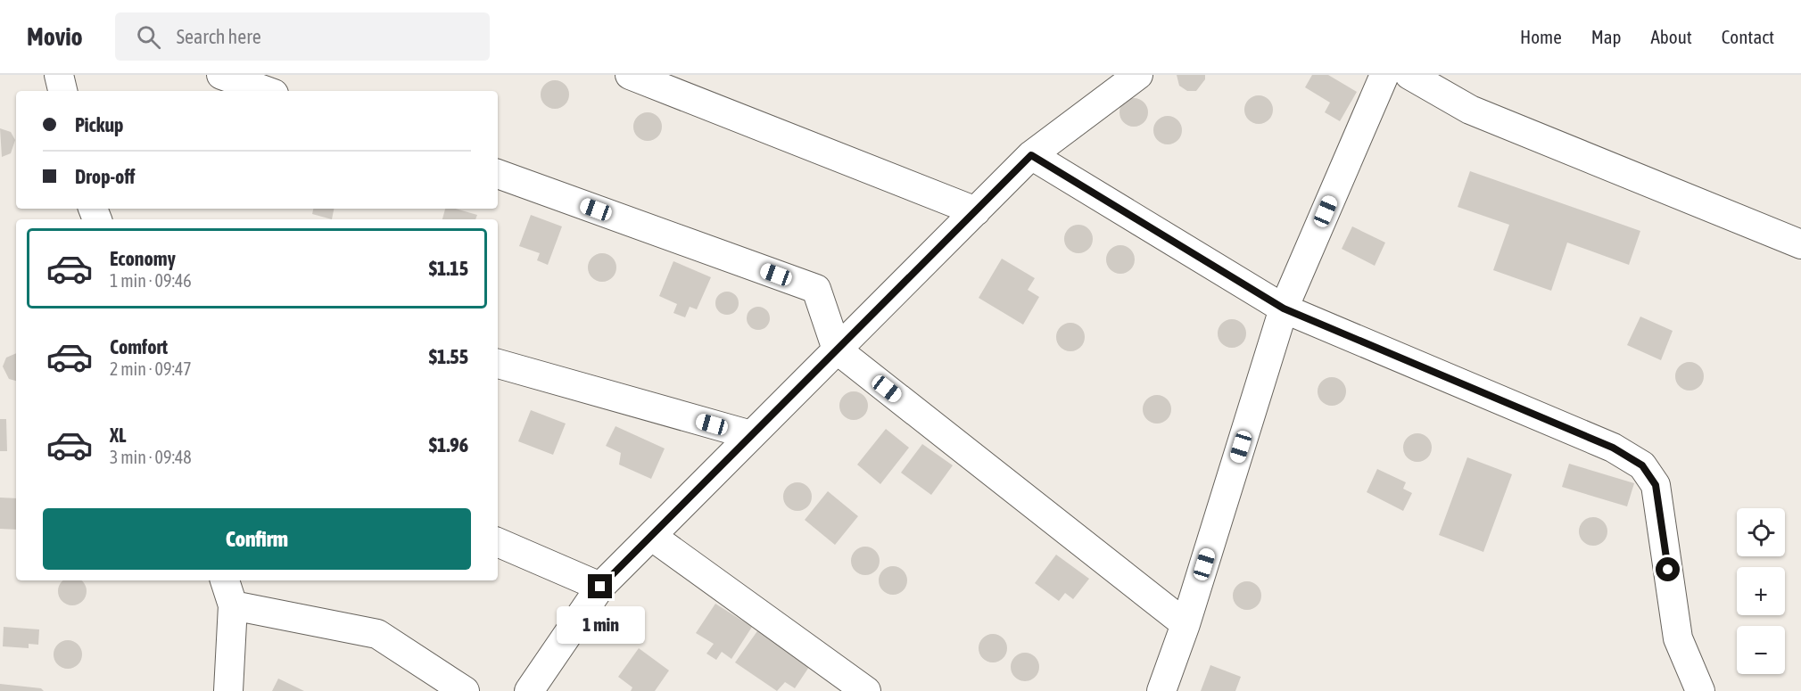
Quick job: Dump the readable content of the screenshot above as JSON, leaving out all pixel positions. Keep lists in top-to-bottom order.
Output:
{
  "page": {
    "header": "Movio",
    "search": "Search here",
    "nav": [
      "Home",
      "Map",
      "About",
      "Contact"
    ],
    "banner": ["Pickup", "Drop-off"],
    "list": [
      {
        "name": "Economy",
        "note": "1 min · 09:46",
        "value": "$1.15"
      },
      {
        "name": "Comfort",
        "note": "2 min · 09:47",
        "value": "$1.55"
      },
      {
        "name": "XL",
        "note": "3 min · 09:48",
        "value": "$1.96"
      }
    ],
    "buttons": "Confirm",
    "map_buttons": ["+", "−"],
    "bubble": "1 min"
  }
}
